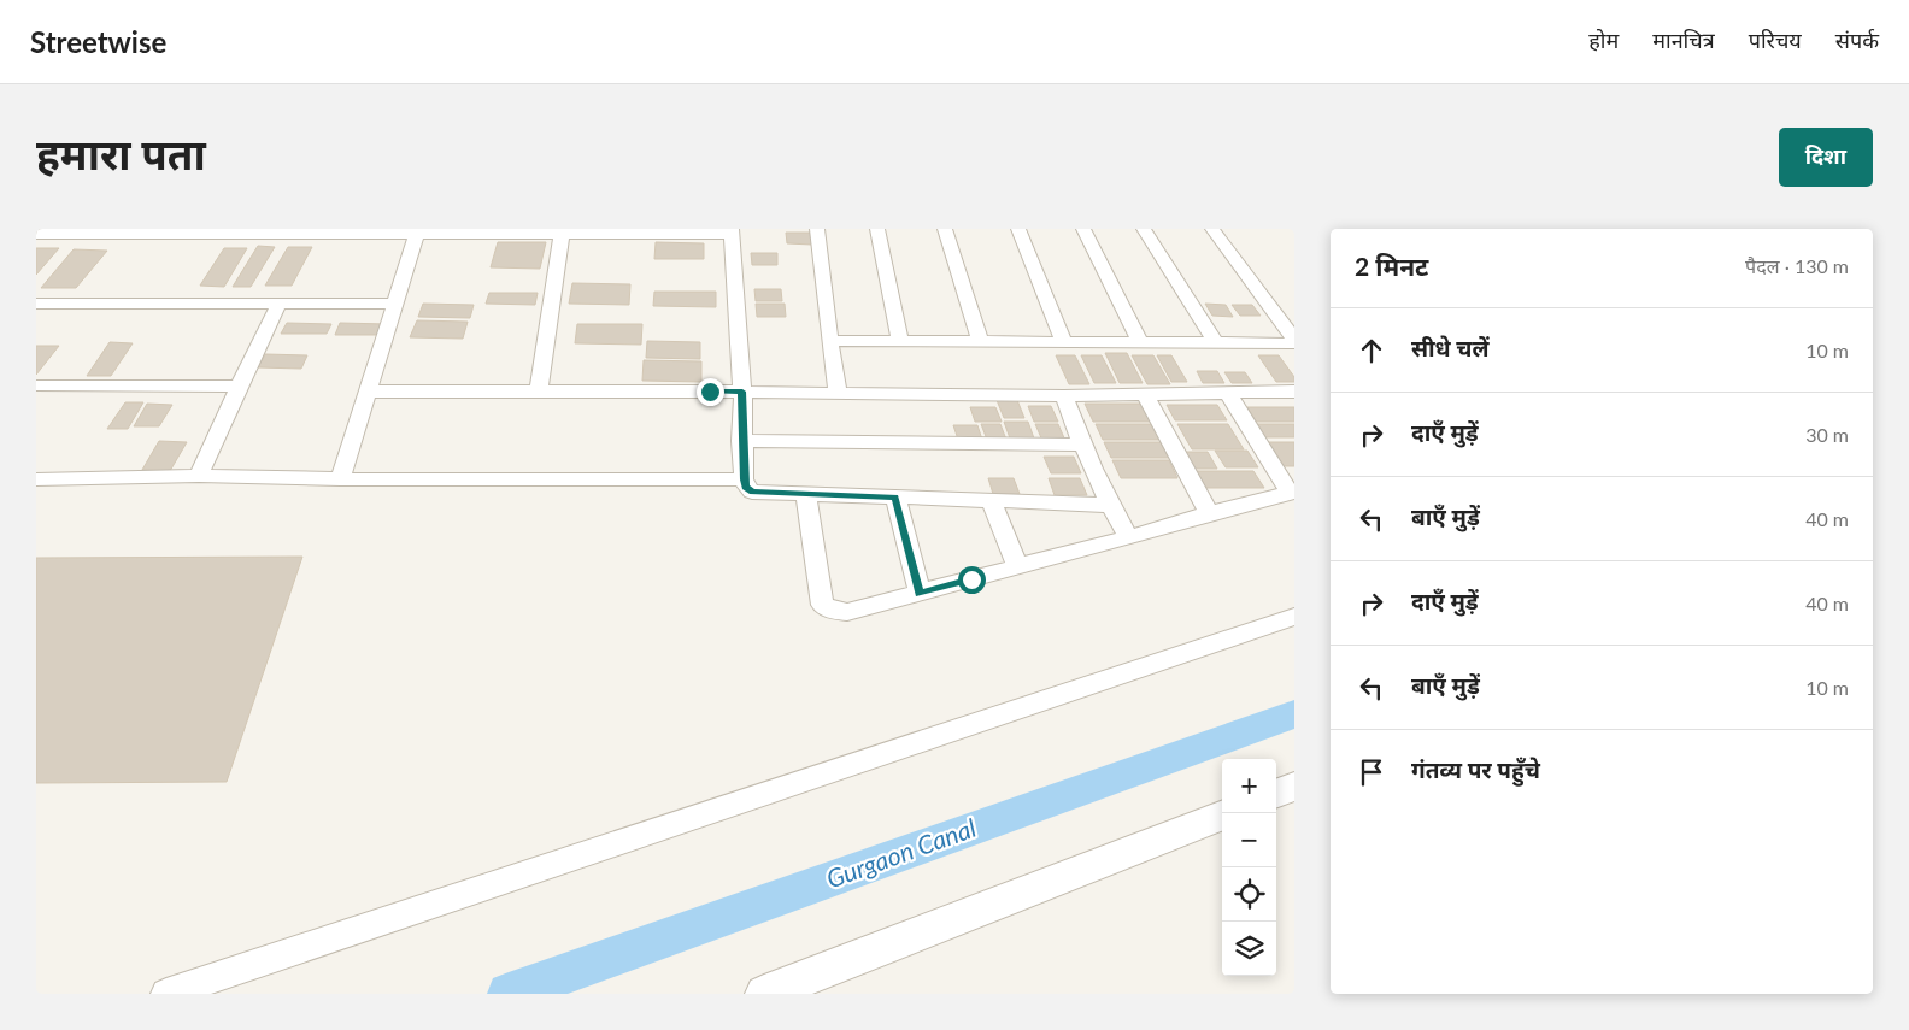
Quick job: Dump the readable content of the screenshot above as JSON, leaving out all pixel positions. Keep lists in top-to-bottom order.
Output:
{
  "water": ["Gurgaon Canal"],
  "page": {
    "header": "Streetwise",
    "nav": [
      "होम",
      "मानचित्र",
      "परिचय",
      "संपर्क"
    ],
    "title": "हमारा पता",
    "buttons": "दिशा",
    "heading": ["2 मिनट", "पैदल · 130 m"],
    "list": [
      ["सीधे चलें", "10 m"],
      ["दाएँ मुड़ें", "30 m"],
      ["बाएँ मुड़ें", "40 m"],
      ["दाएँ मुड़ें", "40 m"],
      ["बाएँ मुड़ें", "10 m"],
      "गंतव्य पर पहुँचे"
    ],
    "map_buttons": ["+", "−"]
  }
}
